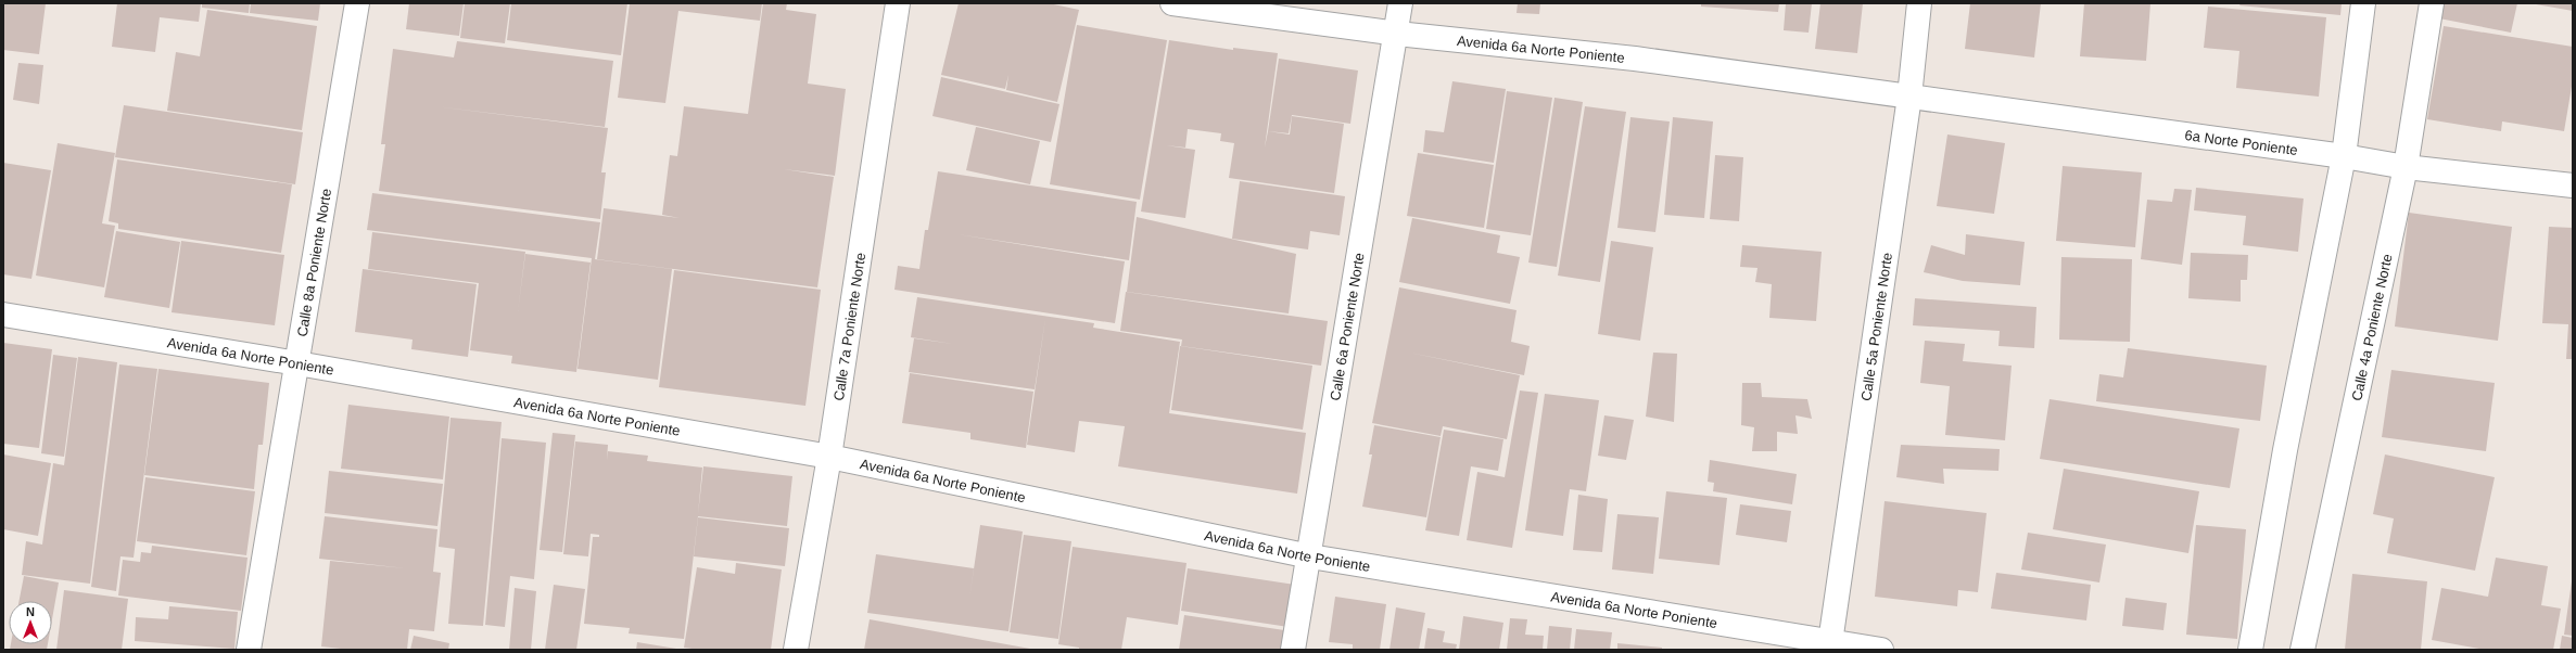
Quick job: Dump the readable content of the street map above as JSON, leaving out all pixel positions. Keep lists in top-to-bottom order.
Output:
{
  "streets": {
    "street": [
      "Avenida 6a Norte Poniente",
      "6a Norte Poniente",
      "Calle 8a Poniente Norte",
      "Calle 7a Poniente Norte",
      "Calle 6a Poniente Norte",
      "Calle 5a Poniente Norte",
      "Calle 4a Poniente Norte"
    ]
  },
  "crossings": [
    ["Avenida 6a Norte Poniente", "6a Norte Poniente"],
    ["Avenida 6a Norte Poniente", "Calle 8a Poniente Norte"],
    ["Avenida 6a Norte Poniente", "Calle 7a Poniente Norte"],
    ["Avenida 6a Norte Poniente", "Calle 6a Poniente Norte"],
    ["Avenida 6a Norte Poniente", "Calle 5a Poniente Norte"],
    ["6a Norte Poniente", "Calle 5a Poniente Norte"],
    ["6a Norte Poniente", "Calle 4a Poniente Norte"]
  ],
  "north": "top"
}
